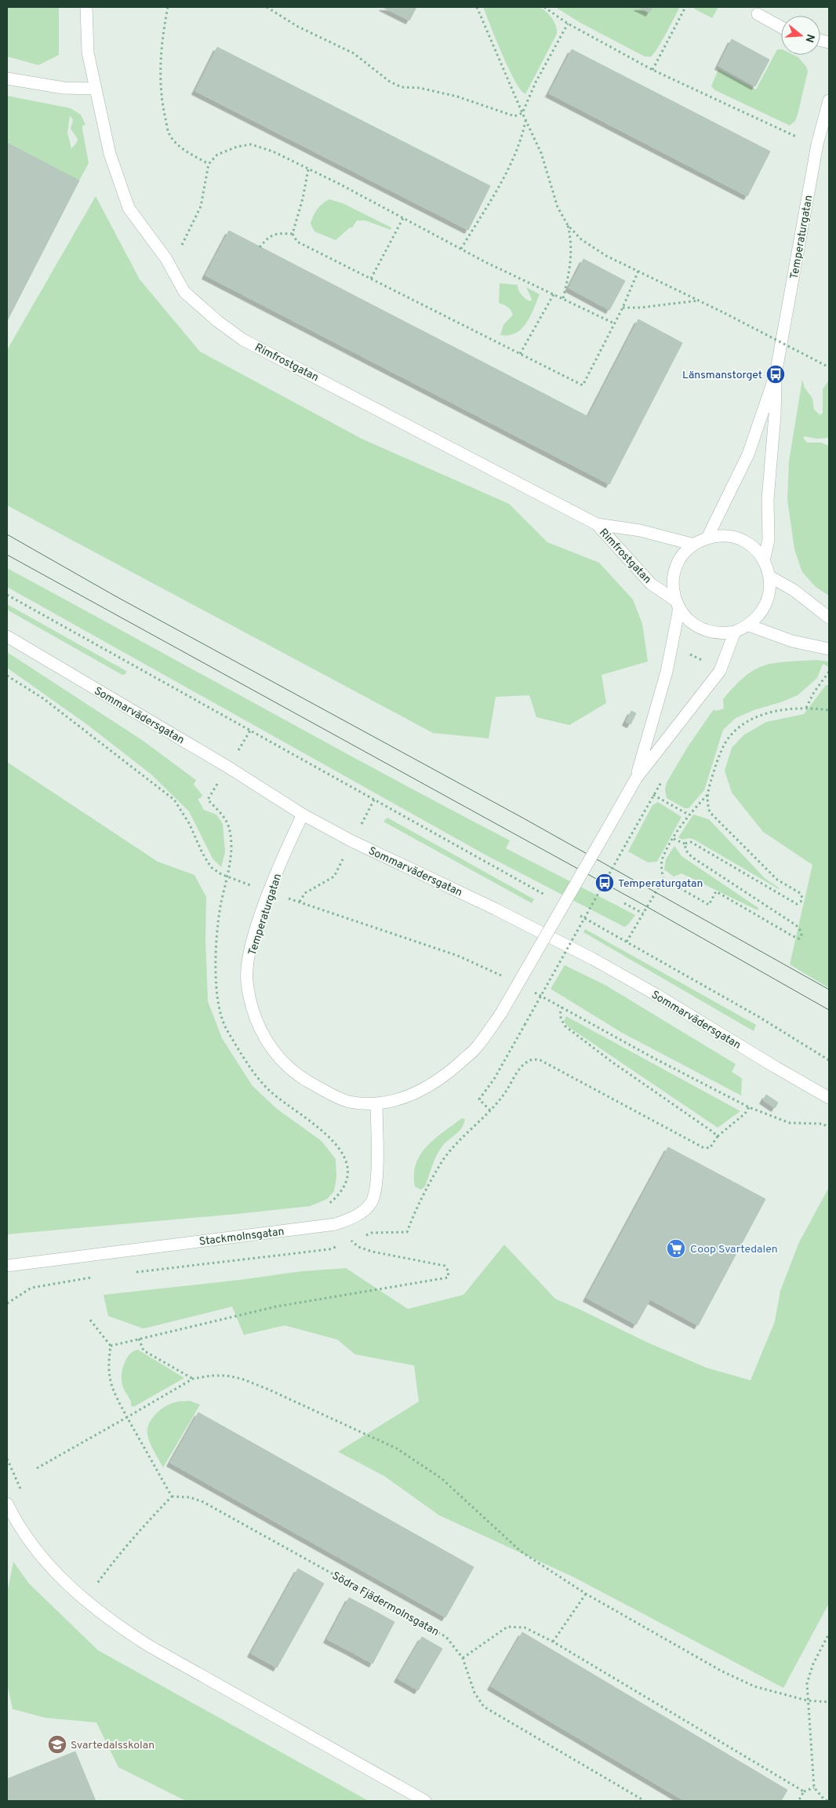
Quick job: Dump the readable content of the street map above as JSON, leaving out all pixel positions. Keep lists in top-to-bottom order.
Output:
{
  "streets": {
    "street": [
      "Temperaturgatan",
      "Rimfrostgatan",
      "Sommarvädersgatan",
      "Stackmolnsgatan"
    ],
    "path": ["Södra Fjädermolnsgatan"]
  },
  "crossings": [
    ["Temperaturgatan", "Rimfrostgatan"],
    ["Temperaturgatan", "Sommarvädersgatan"],
    ["Temperaturgatan", "Stackmolnsgatan"]
  ],
  "places": {
    "bus stop": ["Länsmanstorget", "Temperaturgatan"],
    "supermarket": ["Coop Svartedalen"],
    "school or university": ["Svartedalsskolan"]
  },
  "north": "right"
}
